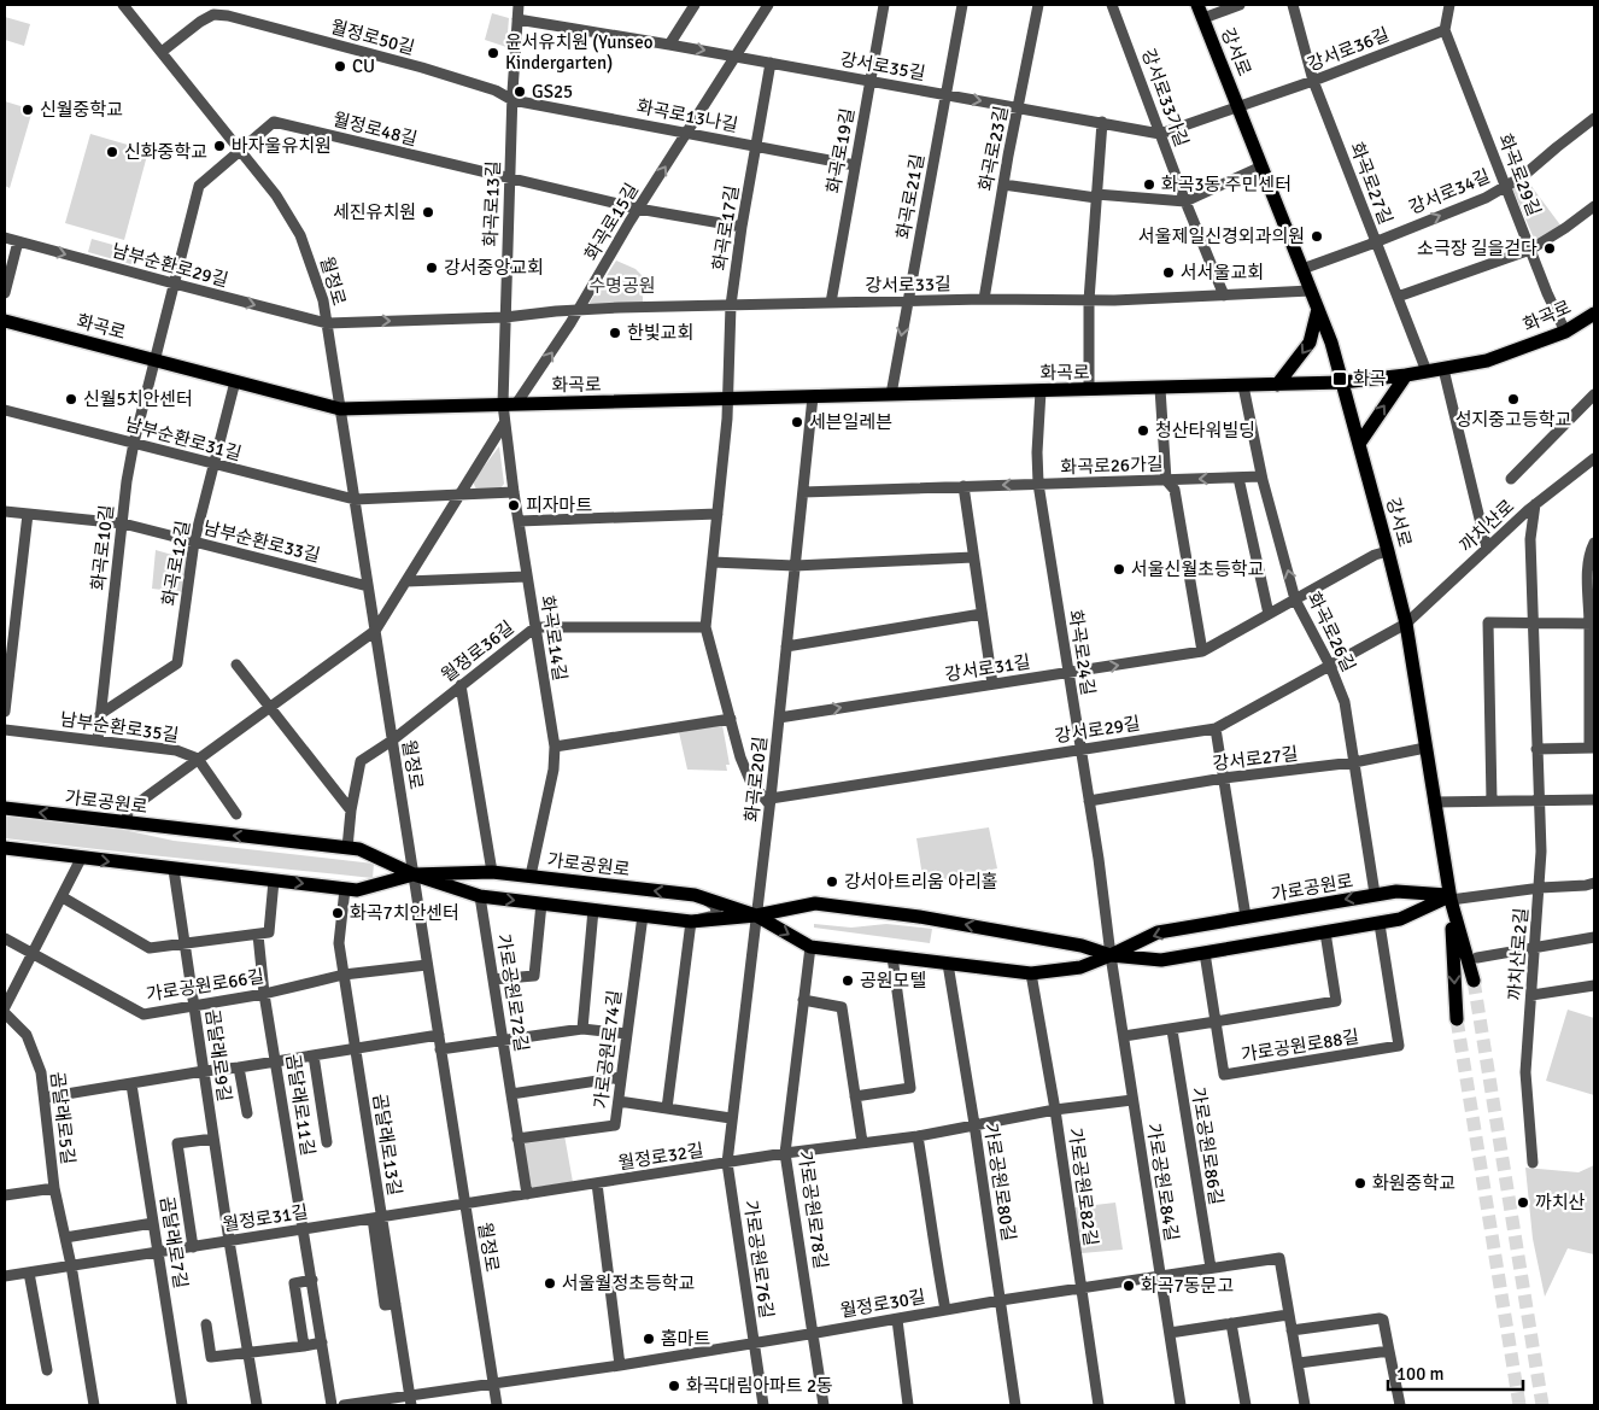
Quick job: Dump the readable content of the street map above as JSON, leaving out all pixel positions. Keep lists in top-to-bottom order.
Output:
{
  "streets": {
    "main road": ["강서로", "화곡로", "가로공원로"],
    "street": [
      "월정로50길",
      "강서로36길",
      "강서로35길",
      "강서로33가길",
      "화곡로13나길",
      "월정로48길",
      "화곡로23길",
      "화곡로19길",
      "화곡로29길",
      "화곡로27길",
      "강서로34길",
      "화곡로21길",
      "화곡로13길",
      "화곡로15길",
      "화곡로17길",
      "남부순환로29길",
      "월정로",
      "강서로33길",
      "남부순환로31길",
      "화곡로26가길",
      "까치산로",
      "남부순환로33길",
      "화곡로10길",
      "화곡로12길",
      "화곡로26길",
      "화곡로14길",
      "월정로36길",
      "화곡로24길",
      "강서로31길",
      "남부순환로35길",
      "강서로29길",
      "강서로27길",
      "화곡로20길",
      "까치산로2길",
      "가로공원로66길",
      "가로공원로72길",
      "가로공원로88길",
      "가로공원로74길",
      "곰달래로9길",
      "곰달래로11길",
      "곰달래로5길",
      "곰달래로13길",
      "가로공원로86길",
      "월정로32길",
      "가로공원로80길",
      "가로공원로84길",
      "가로공원로82길",
      "가로공원로78길",
      "월정로31길",
      "곰달래로7길",
      "가로공원로76길",
      "월정로30길"
    ]
  },
  "crossings": [
    ["월정로50길", "화곡로13나길"],
    ["월정로50길", "화곡로13길"],
    ["월정로50길", "월정로"],
    ["강서로36길", "강서로"],
    ["강서로36길", "강서로35길"],
    ["강서로36길", "화곡로29길"],
    ["강서로36길", "화곡로27길"],
    ["강서로", "강서로35길"],
    ["강서로", "강서로34길"],
    ["강서로", "강서로33길"],
    ["강서로", "화곡로"],
    ["강서로", "까치산로"],
    ["강서로", "강서로31길"],
    ["강서로", "강서로29길"],
    ["강서로", "강서로27길"],
    ["강서로", "가로공원로"],
    ["강서로35길", "강서로33가길"],
    ["강서로35길", "화곡로23길"],
    ["강서로35길", "화곡로19길"],
    ["강서로35길", "화곡로21길"],
    ["강서로35길", "화곡로13길"],
    ["강서로35길", "화곡로15길"],
    ["강서로35길", "화곡로17길"],
    ["강서로33가길", "강서로33길"],
    ["화곡로13나길", "화곡로19길"],
    ["화곡로13나길", "화곡로13길"],
    ["화곡로13나길", "화곡로15길"],
    ["화곡로13나길", "화곡로17길"],
    ["월정로48길", "화곡로13길"],
    ["월정로48길", "월정로"],
    ["화곡로23길", "강서로33길"],
    ["화곡로19길", "강서로33길"],
    ["화곡로29길", "강서로34길"],
    ["화곡로29길", "화곡로"],
    ["화곡로27길", "강서로34길"],
    ["화곡로27길", "화곡로"],
    ["화곡로21길", "강서로33길"],
    ["화곡로21길", "화곡로"],
    ["화곡로13길", "화곡로15길"],
    ["화곡로13길", "남부순환로29길"],
    ["화곡로13길", "강서로33길"],
    ["화곡로13길", "화곡로"],
    ["화곡로13길", "화곡로14길"],
    ["화곡로15길", "강서로33길"],
    ["화곡로15길", "화곡로"],
    ["화곡로15길", "화곡로14길"],
    ["화곡로17길", "강서로33길"],
    ["화곡로17길", "화곡로"],
    ["화곡로17길", "월정로36길"],
    ["남부순환로29길", "월정로"],
    ["남부순환로29길", "강서로33길"],
    ["남부순환로29길", "화곡로10길"],
    ["월정로", "화곡로"],
    ["월정로", "남부순환로31길"],
    ["월정로", "남부순환로33길"],
    ["월정로", "월정로36길"],
    ["월정로", "가로공원로"],
    ["월정로", "가로공원로66길"],
    ["월정로", "월정로32길"],
    ["월정로", "월정로31길"],
    ["월정로", "월정로30길"],
    ["화곡로", "화곡로10길"],
    ["화곡로", "화곡로12길"],
    ["화곡로", "화곡로26길"],
    ["화곡로", "화곡로14길"],
    ["화곡로", "화곡로24길"],
    ["화곡로", "화곡로20길"],
    ["남부순환로31길", "화곡로10길"],
    ["남부순환로31길", "화곡로12길"],
    ["남부순환로31길", "화곡로14길"],
    ["화곡로26가길", "화곡로26길"],
    ["화곡로26가길", "화곡로24길"],
    ["화곡로26가길", "화곡로20길"],
    ["까치산로", "강서로29길"],
    ["까치산로", "까치산로2길"],
    ["남부순환로33길", "화곡로10길"],
    ["남부순환로33길", "화곡로12길"],
    ["화곡로10길", "화곡로12길"],
    ["화곡로10길", "남부순환로35길"],
    ["화곡로26길", "강서로31길"],
    ["화곡로26길", "강서로29길"],
    ["화곡로26길", "강서로27길"],
    ["화곡로26길", "가로공원로"],
    ["화곡로14길", "월정로36길"],
    ["화곡로14길", "가로공원로"],
    ["화곡로24길", "강서로31길"],
    ["화곡로24길", "강서로29길"],
    ["화곡로24길", "강서로27길"],
    ["화곡로24길", "가로공원로"],
    ["화곡로24길", "가로공원로84길"],
    ["강서로31길", "화곡로20길"],
    ["강서로29길", "화곡로20길"],
    ["화곡로20길", "가로공원로"],
    ["화곡로20길", "가로공원로76길"],
    ["가로공원로", "가로공원로72길"],
    ["가로공원로", "가로공원로88길"],
    ["가로공원로", "가로공원로74길"],
    ["가로공원로", "곰달래로9길"],
    ["가로공원로", "곰달래로13길"],
    ["가로공원로", "가로공원로80길"],
    ["가로공원로", "가로공원로84길"],
    ["가로공원로", "가로공원로82길"],
    ["가로공원로", "가로공원로78길"],
    ["가로공원로", "가로공원로76길"],
    ["가로공원로66길", "곰달래로9길"],
    ["가로공원로66길", "곰달래로11길"],
    ["가로공원로66길", "곰달래로13길"],
    ["가로공원로72길", "가로공원로74길"],
    ["가로공원로72길", "월정로32길"],
    ["곰달래로9길", "월정로31길"],
    ["곰달래로11길", "월정로31길"],
    ["곰달래로5길", "월정로31길"],
    ["곰달래로13길", "월정로31길"],
    ["곰달래로13길", "월정로30길"],
    ["가로공원로86길", "월정로30길"],
    ["월정로32길", "가로공원로80길"],
    ["월정로32길", "가로공원로84길"],
    ["월정로32길", "가로공원로82길"],
    ["월정로32길", "가로공원로78길"],
    ["월정로32길", "월정로31길"],
    ["월정로32길", "가로공원로76길"],
    ["가로공원로80길", "월정로30길"],
    ["가로공원로84길", "월정로30길"],
    ["가로공원로82길", "월정로30길"],
    ["가로공원로78길", "월정로30길"],
    ["월정로31길", "곰달래로7길"],
    ["가로공원로76길", "월정로30길"]
  ],
  "one_way": ["화곡로15길", "남부순환로29길"],
  "parks": ["수명공원"],
  "places": {
    "other": [
      "윤서유치원 (Yunseo Kindergarten)",
      "CU",
      "GS25",
      "신월중학교",
      "바자울유치원",
      "신화중학교",
      "화곡3동 주민센터",
      "세진유치원",
      "서울제일신경외과의원",
      "소극장 길을걷다",
      "강서중앙교회",
      "서서울교회",
      "한빛교회",
      "신월5치안센터",
      "성지중고등학교",
      "세븐일레븐",
      "청산타워빌딩",
      "피자마트",
      "서울신월초등학교",
      "강서아트리움 아리홀",
      "화곡7치안센터",
      "공원모텔",
      "화원중학교",
      "까치산",
      "서울월정초등학교",
      "화곡7동문고",
      "홈마트",
      "화곡대림아파트 2동"
    ],
    "transit": ["화곡"]
  },
  "scale_bar": "100 m"
}
